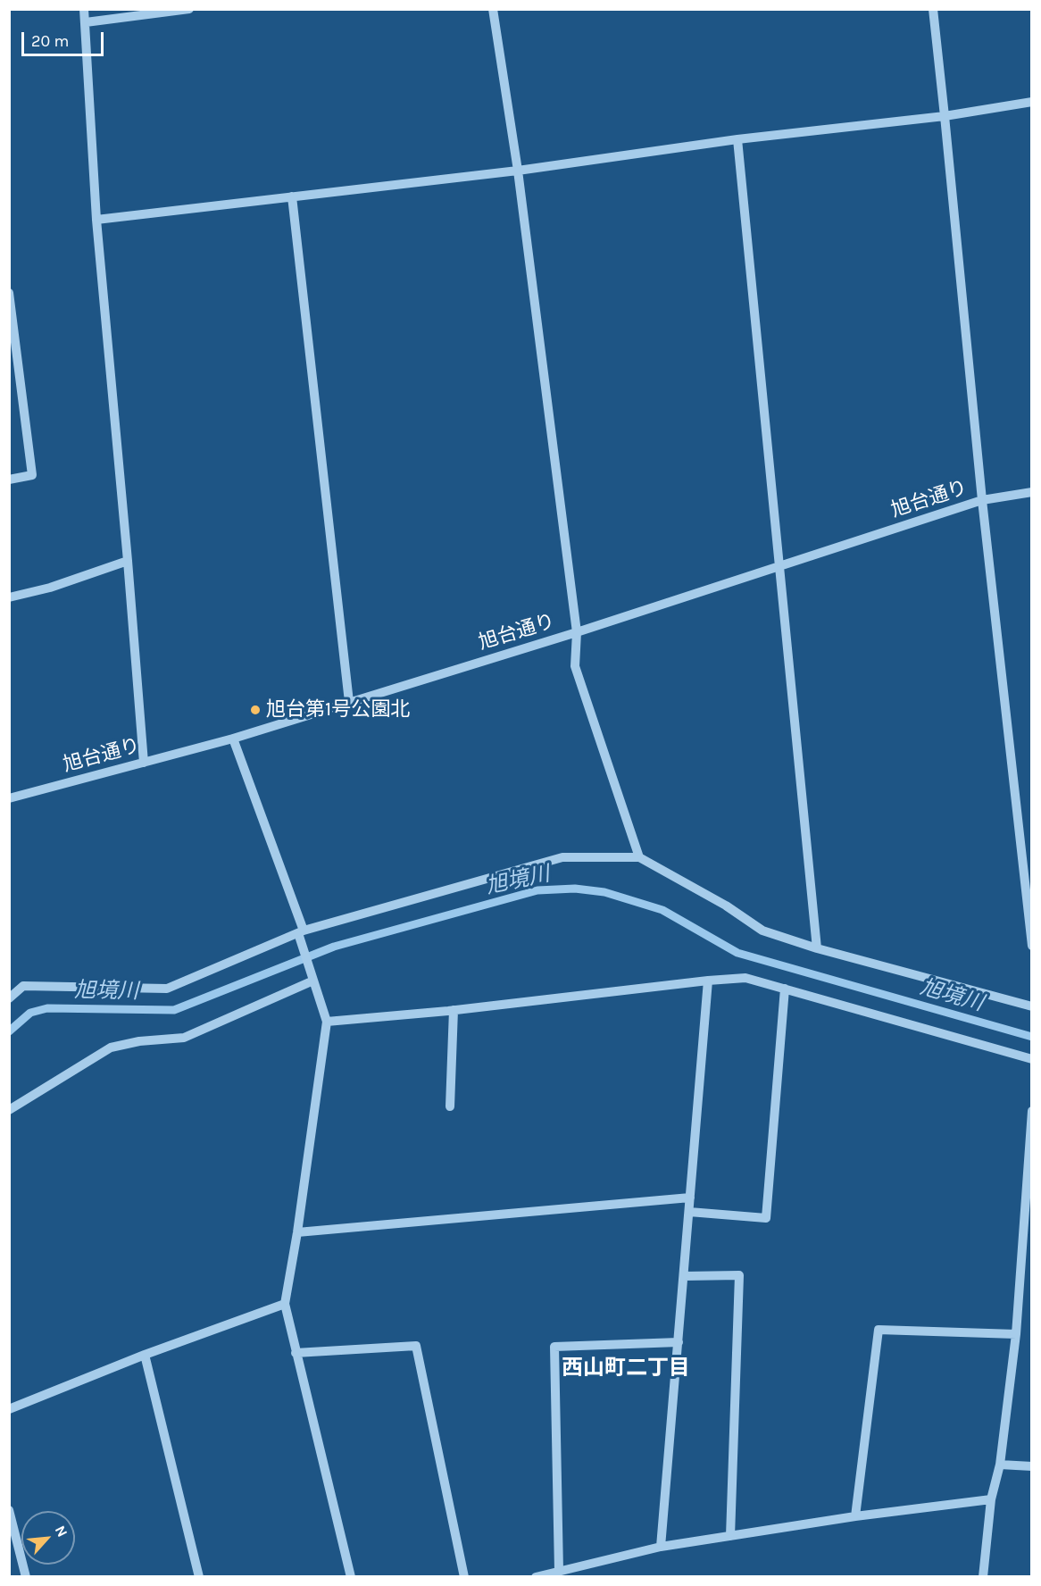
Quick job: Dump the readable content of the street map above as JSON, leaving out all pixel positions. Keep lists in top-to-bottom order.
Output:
{
  "streets": {
    "street": ["旭台通り"]
  },
  "districts": ["西山町二丁目"],
  "water": ["旭境川"],
  "places": ["旭台第1号公園北"],
  "scale_bar": "20 m",
  "north": "top right"
}
